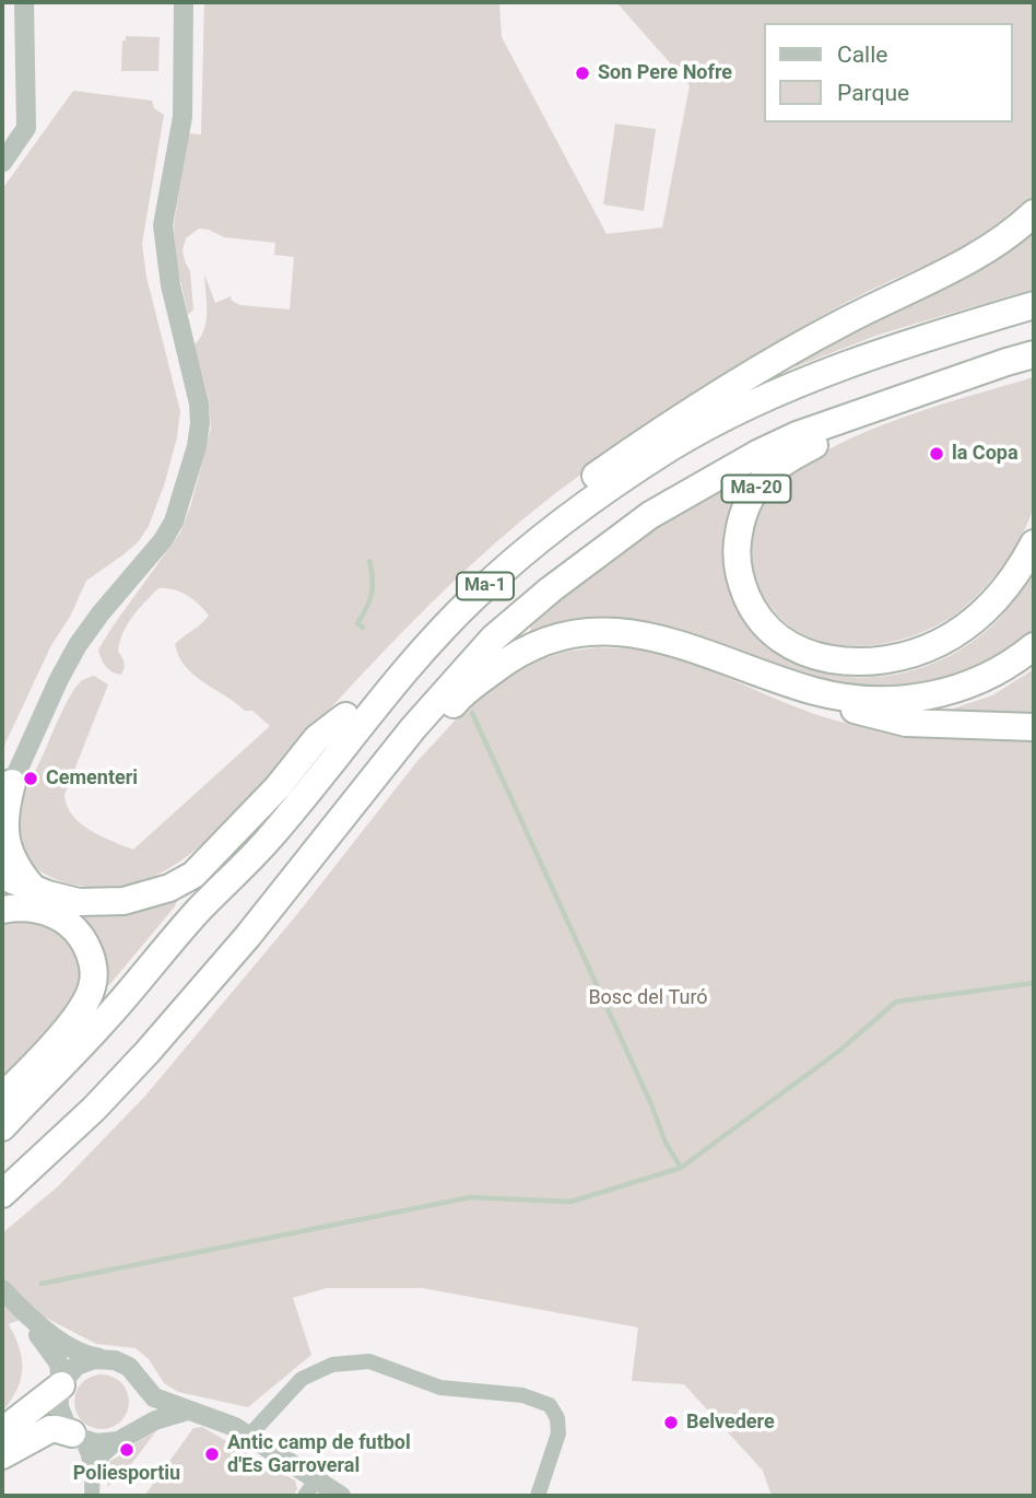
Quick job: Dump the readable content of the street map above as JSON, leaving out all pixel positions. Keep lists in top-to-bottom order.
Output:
{
  "streets": {
    "highway": ["Ma-20", "Ma-1"]
  },
  "crossings": [
    ["Ma-20", "Ma-1"]
  ],
  "parks": ["Bosc del Turó"],
  "places": [
    "Son Pere Nofre",
    "la Copa",
    "Cementeri",
    "Belvedere",
    "Poliesportiu",
    "Antic camp de futbol d'Es Garroveral"
  ],
  "legend": ["Calle", "Parque"]
}
